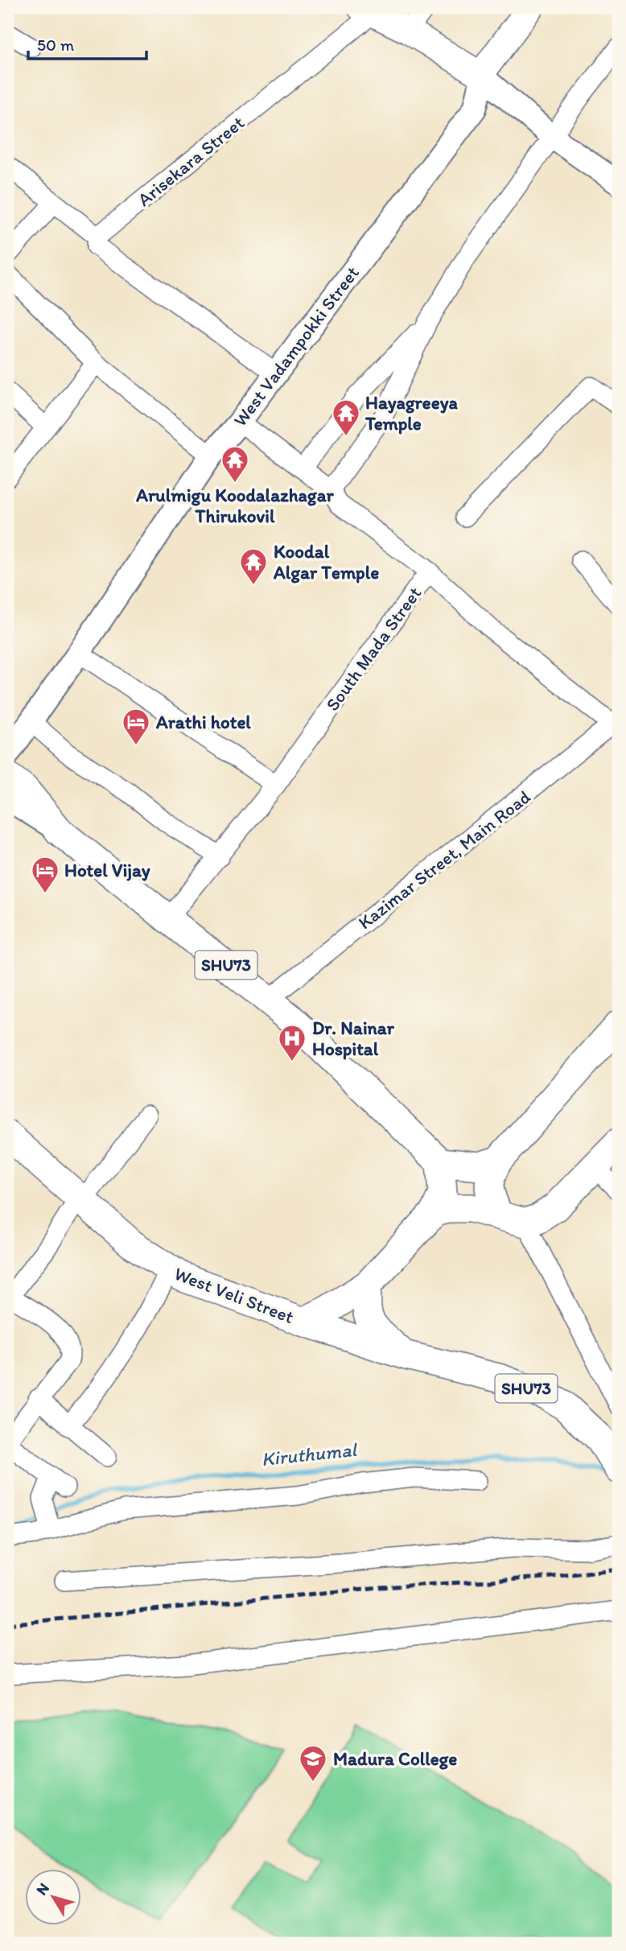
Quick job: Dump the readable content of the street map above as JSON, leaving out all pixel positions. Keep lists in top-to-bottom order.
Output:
{
  "streets": {
    "main road": ["SHU73", "West Veli Street"],
    "street": [
      "Arisekara Street",
      "West Vadampokki Street",
      "South Mada Street",
      "Kazimar Street, Main Road"
    ]
  },
  "crossings": [
    ["West Vadampokki Street", "South Mada Street"],
    ["South Mada Street", "SHU73"],
    ["Kazimar Street, Main Road", "SHU73"],
    ["SHU73", "West Veli Street"]
  ],
  "water": ["Kiruthumal"],
  "places": {
    "temple": ["Hayagreeya Temple", "Arulmigu Koodalazhagar Thirukovil", "Koodal Algar Temple"],
    "hotel": ["Arathi hotel", "Hotel Vijay"],
    "hospital": ["Dr. Nainar Hospital"],
    "school or university": ["Madura College"]
  },
  "scale_bar": "50 m",
  "north": "top left"
}
